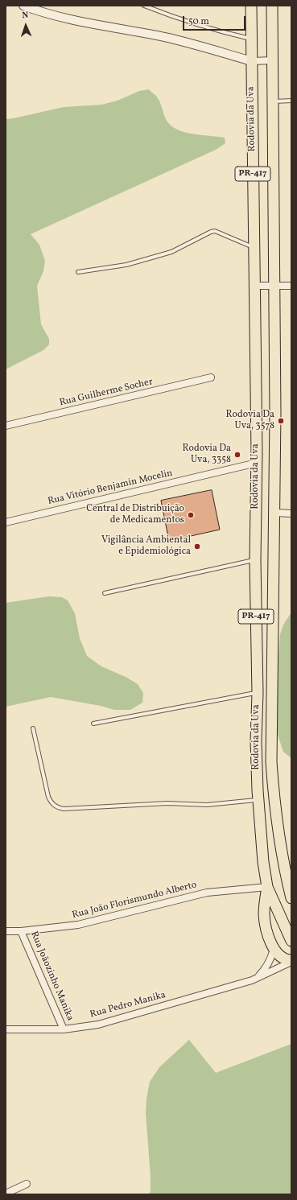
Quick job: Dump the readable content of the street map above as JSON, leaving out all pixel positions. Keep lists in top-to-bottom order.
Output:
{
  "streets": {
    "main road": ["Rodovia da Uva", "PR-417"],
    "street": [
      "Rua Guilherme Socher",
      "Rua Vitório Benjamin Mocelin",
      "Rua João Florismundo Alberto",
      "Rua Joãozinho Manika",
      "Rua Pedro Manika"
    ]
  },
  "crossings": [
    ["Rodovia da Uva", "Rua Vitório Benjamin Mocelin"],
    ["Rodovia da Uva", "Rua João Florismundo Alberto"],
    ["Rua João Florismundo Alberto", "Rua Joãozinho Manika"],
    ["Rua Joãozinho Manika", "Rua Pedro Manika"]
  ],
  "places": [
    "Rodovia Da Uva, 3578",
    "Rodovia Da Uva, 3358",
    "Central de Distribuição de Medicamentos",
    "Vigilância Ambiental e Epidemiológica"
  ],
  "scale_bar": "50 m",
  "north": "top"
}
